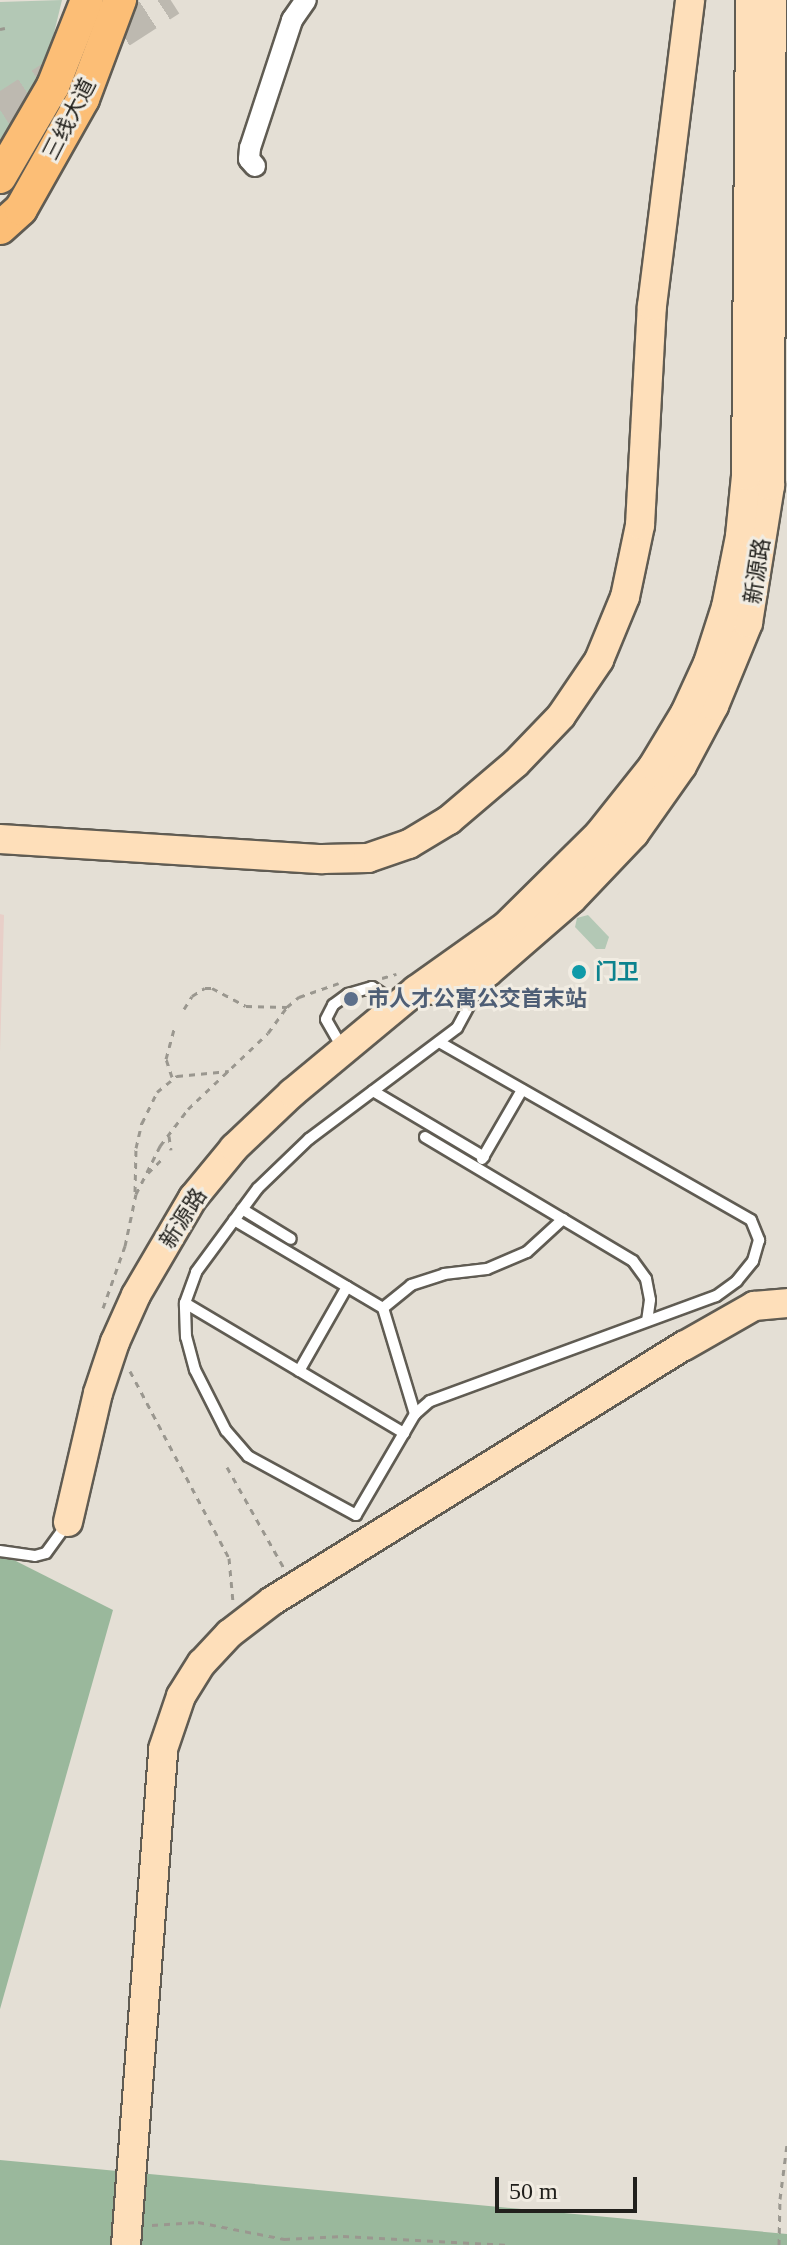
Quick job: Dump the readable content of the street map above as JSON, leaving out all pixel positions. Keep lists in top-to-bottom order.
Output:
{
  "streets": {
    "main road": ["三线大道"],
    "street": ["新源路"]
  },
  "places": ["门卫", "市人才公寓公交首末站"],
  "scale_bar": "50 m"
}
